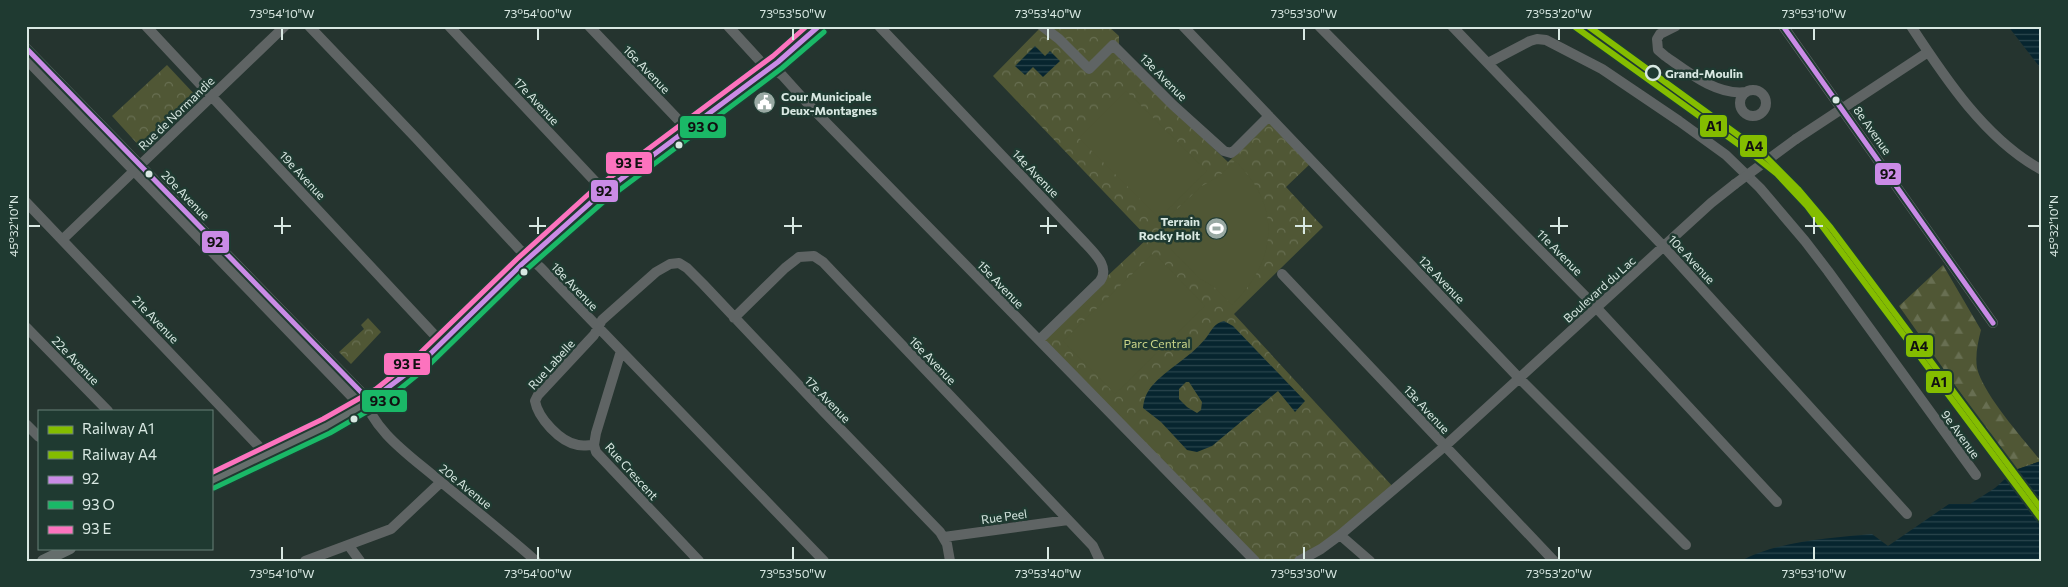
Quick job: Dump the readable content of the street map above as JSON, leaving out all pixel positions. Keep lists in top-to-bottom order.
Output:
{
  "streets": {
    "street": [
      "16e Avenue",
      "13e Avenue",
      "17e Avenue",
      "Rue de Normandie",
      "8e Avenue",
      "14e Avenue",
      "19e Avenue",
      "20e Avenue",
      "11e Avenue",
      "10e Avenue",
      "12e Avenue",
      "15e Avenue",
      "18e Avenue",
      "Boulevard du Lac",
      "21e Avenue",
      "22e Avenue",
      "Rue Labelle",
      "9e Avenue",
      "Rue Crescent",
      "Rue Peel"
    ]
  },
  "crossings": [
    ["16e Avenue", "17e Avenue"],
    ["16e Avenue", "Rue Peel"],
    ["13e Avenue", "12e Avenue"],
    ["13e Avenue", "Boulevard du Lac"],
    ["17e Avenue", "18e Avenue"],
    ["17e Avenue", "Rue Labelle"],
    ["17e Avenue", "Rue Peel"],
    ["Rue de Normandie", "19e Avenue"],
    ["Rue de Normandie", "20e Avenue"],
    ["Rue de Normandie", "21e Avenue"],
    ["8e Avenue", "Boulevard du Lac"],
    ["14e Avenue", "15e Avenue"],
    ["11e Avenue", "Boulevard du Lac"],
    ["10e Avenue", "Boulevard du Lac"],
    ["10e Avenue", "9e Avenue"],
    ["12e Avenue", "Boulevard du Lac"],
    ["18e Avenue", "Rue Labelle"],
    ["18e Avenue", "Rue Crescent"],
    ["Rue Labelle", "Rue Crescent"]
  ],
  "parks": ["Parc Central"],
  "places": {
    "other": ["Grand-Moulin"],
    "public building": ["Cour Municipale Deux-Montagnes"],
    "sports": ["Terrain Rocky Holt"]
  },
  "lines": ["rail line A1", "rail line A4", "transit line 92"],
  "legend": [
    "Railway A1",
    "Railway A4",
    "92",
    "93 O",
    "93 E"
  ],
  "coordinates": [
    "73°54'10\"W",
    "73°54'00\"W",
    "73°53'50\"W",
    "73°53'40\"W",
    "73°53'30\"W",
    "73°53'20\"W",
    "73°53'10\"W",
    "45°32'10\"N"
  ]
}
